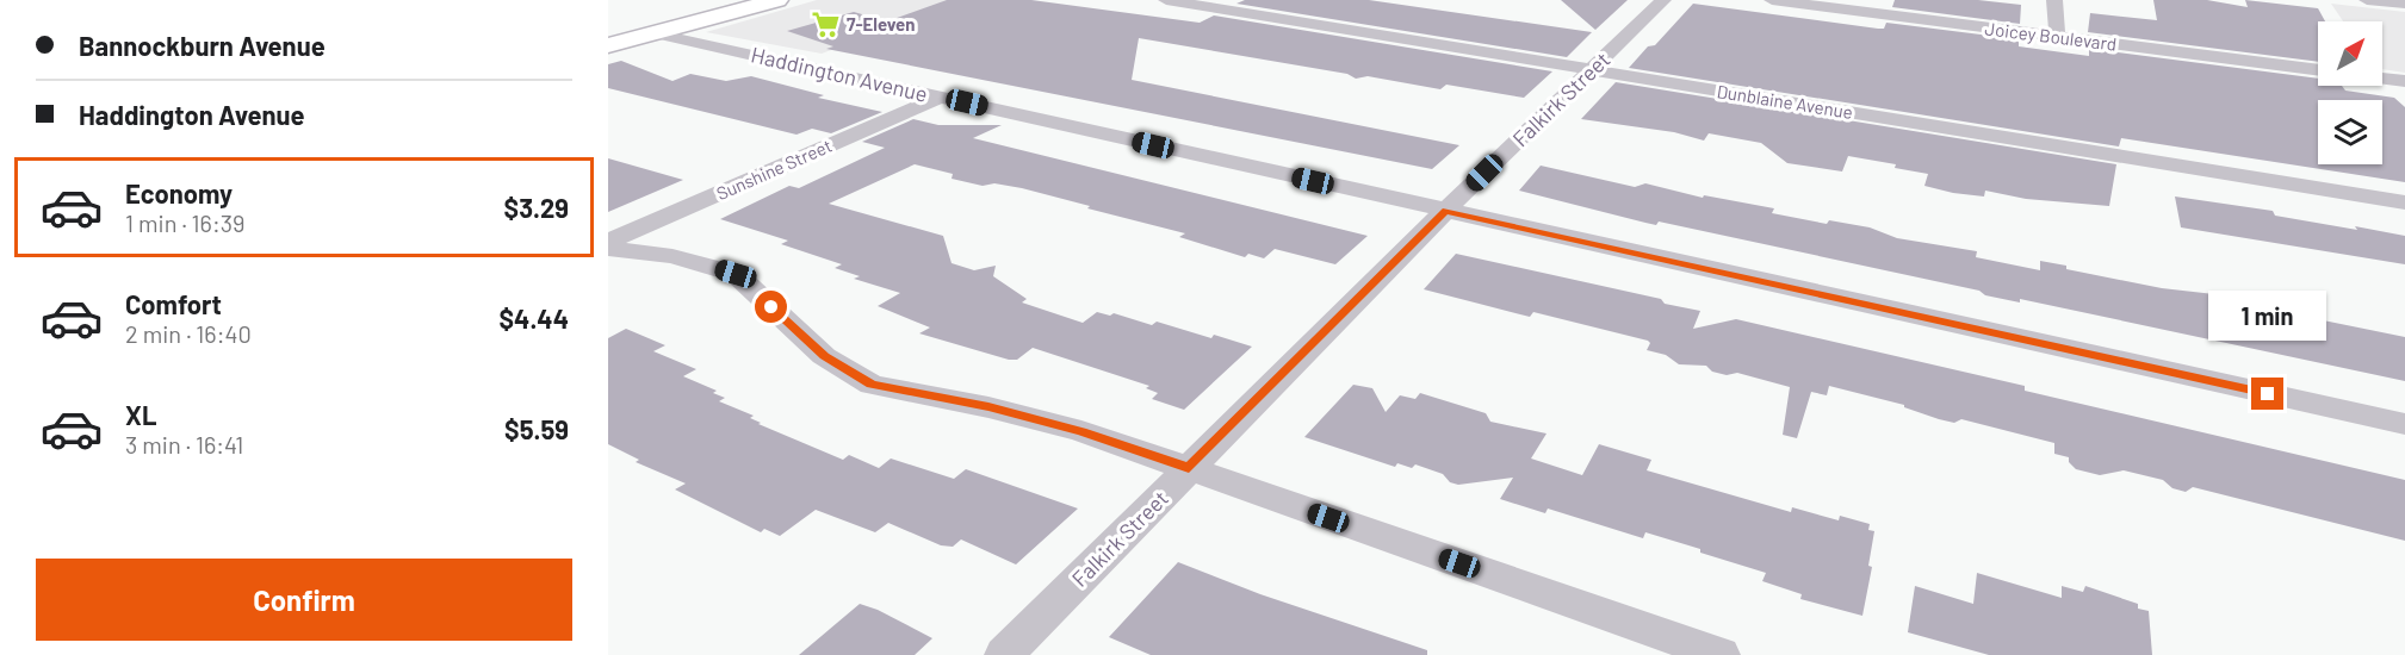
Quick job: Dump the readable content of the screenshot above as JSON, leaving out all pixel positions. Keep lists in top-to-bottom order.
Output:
{
  "streets": {
    "street": [
      "Joicey Boulevard",
      "Haddington Avenue",
      "Falkirk Street",
      "Dunblaine Avenue",
      "Sunshine Street"
    ]
  },
  "crossings": [
    ["Haddington Avenue", "Falkirk Street"],
    ["Haddington Avenue", "Sunshine Street"],
    ["Falkirk Street", "Dunblaine Avenue"]
  ],
  "places": {
    "supermarket": ["7-Eleven"]
  },
  "north": "top right",
  "page": {
    "banner": ["Bannockburn Avenue", "Haddington Avenue"],
    "list": [
      {
        "name": "Economy",
        "note": "1 min · 16:39",
        "value": "$3.29"
      },
      {
        "name": "Comfort",
        "note": "2 min · 16:40",
        "value": "$4.44"
      },
      {
        "name": "XL",
        "note": "3 min · 16:41",
        "value": "$5.59"
      }
    ],
    "bubble": "1 min",
    "buttons": "Confirm"
  }
}
